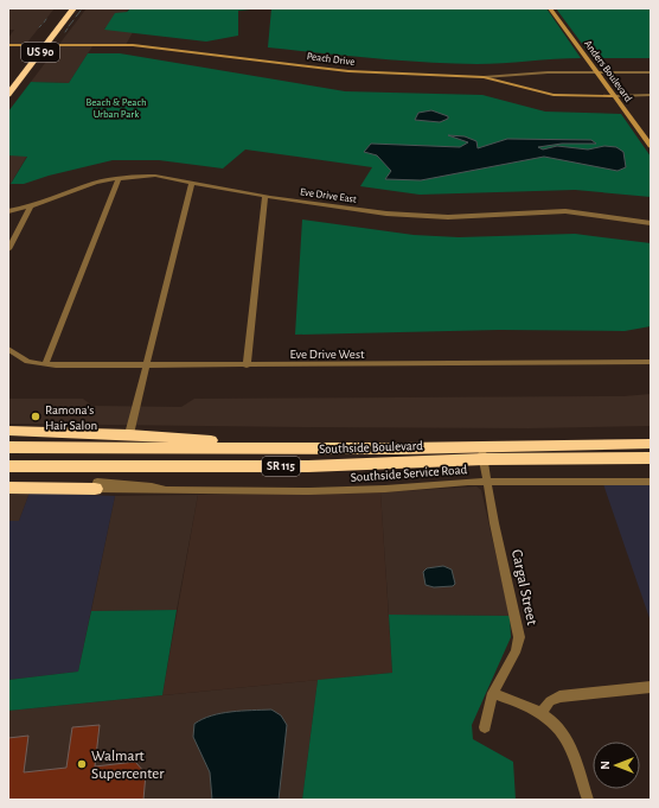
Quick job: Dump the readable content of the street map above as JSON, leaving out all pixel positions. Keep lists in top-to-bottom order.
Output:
{
  "streets": {
    "highway": ["US 90", "Southside Boulevard", "SR 115"],
    "street": [
      "Peach Drive",
      "Anders Boulevard",
      "Eve Drive East",
      "Eve Drive West",
      "Southside Service Road",
      "Cargal Street"
    ]
  },
  "crossings": [
    ["US 90", "Peach Drive"],
    ["Peach Drive", "Anders Boulevard"],
    ["Southside Boulevard", "Cargal Street"],
    ["Southside Service Road", "Cargal Street"]
  ],
  "parks": ["Beach & Peach Urban Park"],
  "places": ["Ramona's Hair Salon", "Walmart Supercenter"],
  "north": "left"
}
